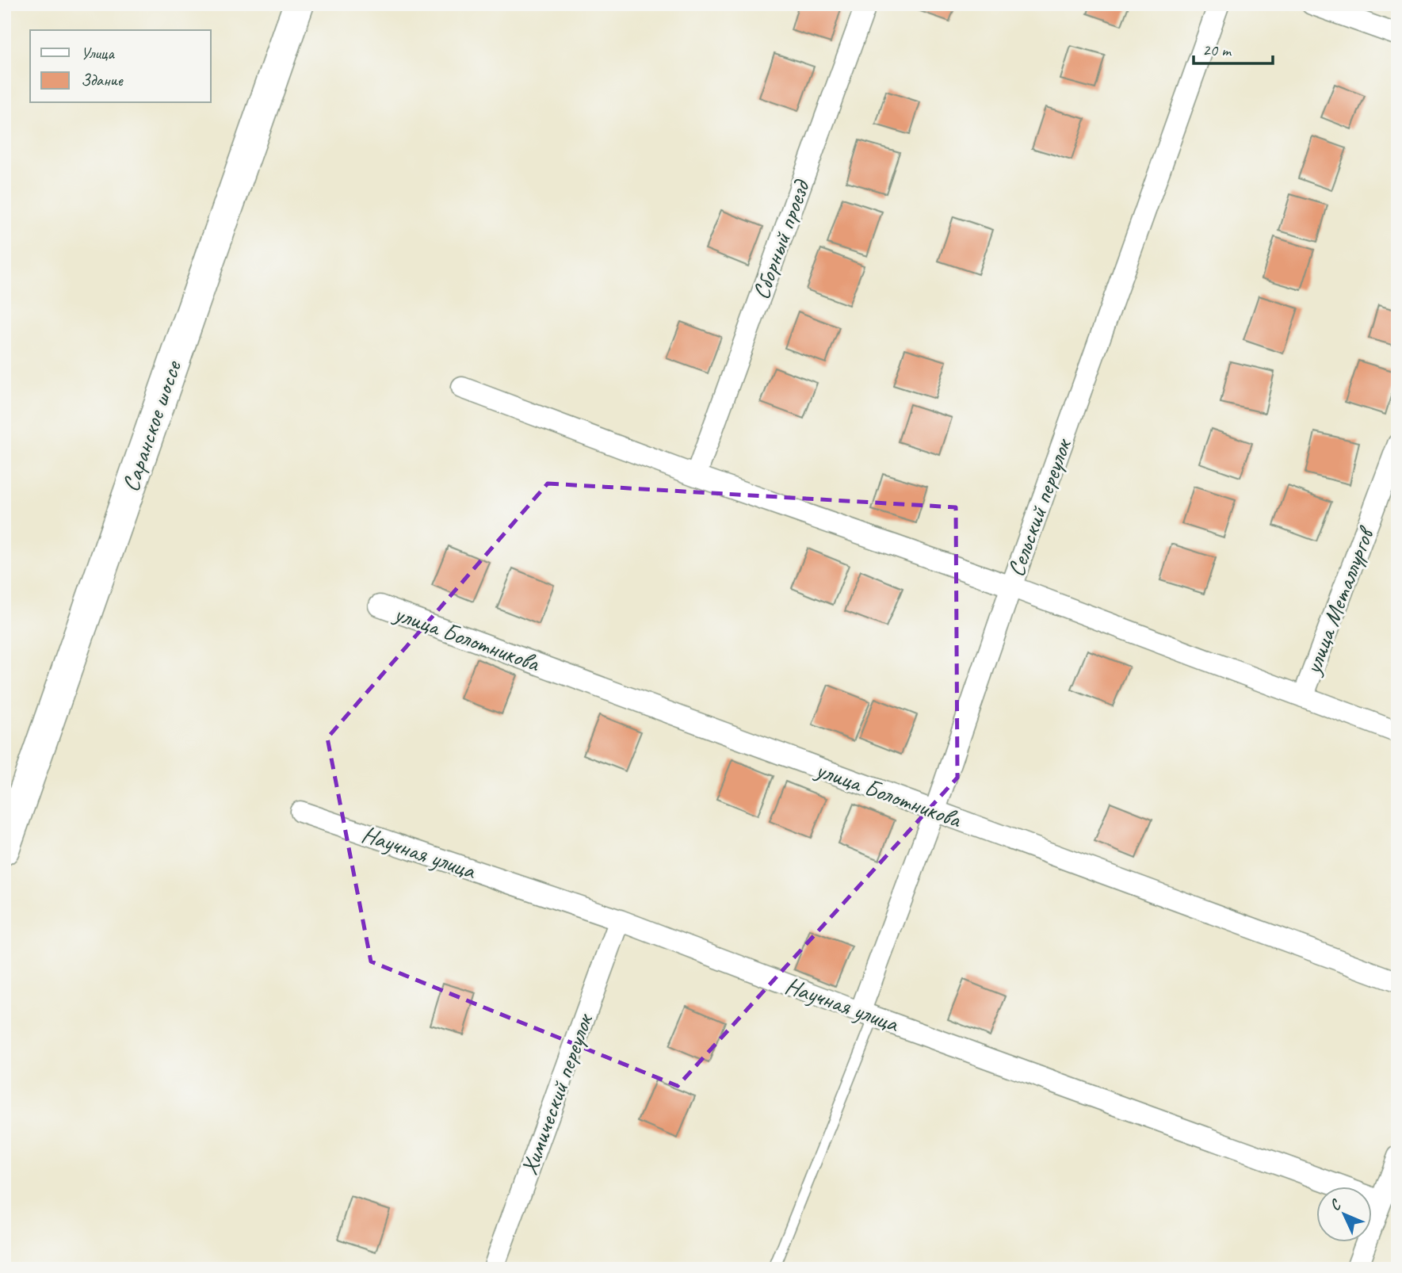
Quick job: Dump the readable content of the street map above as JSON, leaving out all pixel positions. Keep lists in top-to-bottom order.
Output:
{
  "streets": {
    "highway": ["Саранское шоссе"],
    "street": [
      "Сборный проезд",
      "Сельский переулок",
      "улица Металлургов",
      "улица Болотникова",
      "Научная улица",
      "Химический переулок"
    ]
  },
  "crossings": [
    ["Сельский переулок", "улица Болотникова"],
    ["Сельский переулок", "Научная улица"],
    ["Научная улица", "Химический переулок"]
  ],
  "legend": ["Улица", "Здание"],
  "scale_bar": "20 m",
  "north": "top left"
}
